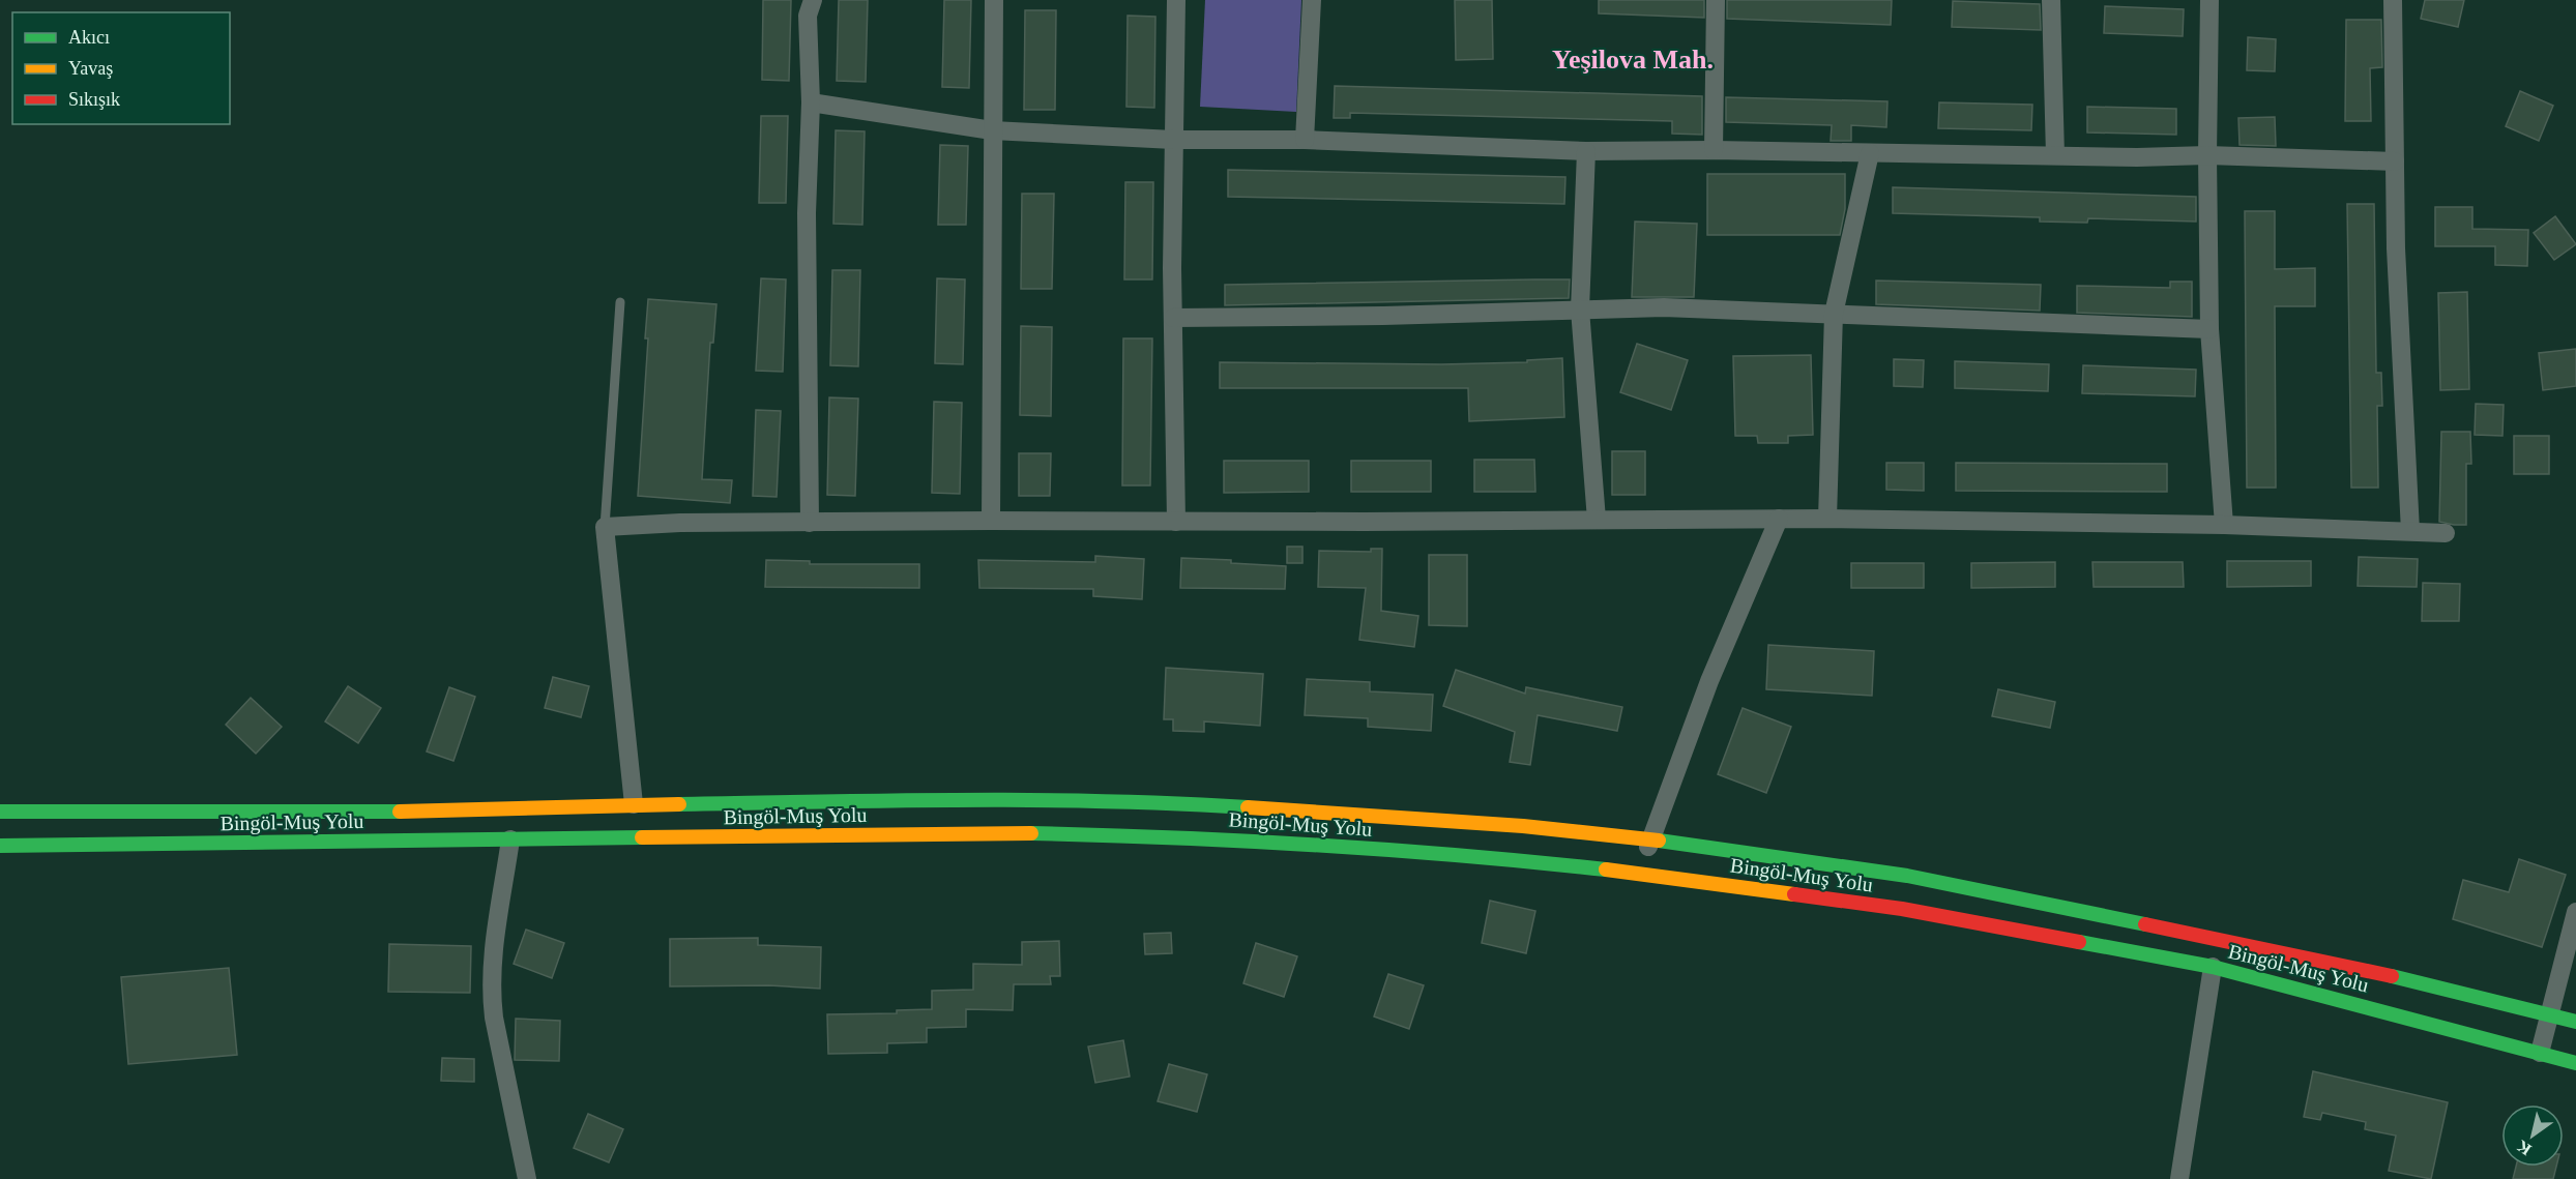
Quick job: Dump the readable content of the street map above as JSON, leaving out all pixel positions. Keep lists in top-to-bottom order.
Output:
{
  "streets": {
    "highway": ["Bingöl-Muş Yolu"]
  },
  "districts": ["Yeşilova Mah."],
  "legend": ["Akıcı", "Yavaş", "Sıkışık"],
  "north": "bottom left"
}
